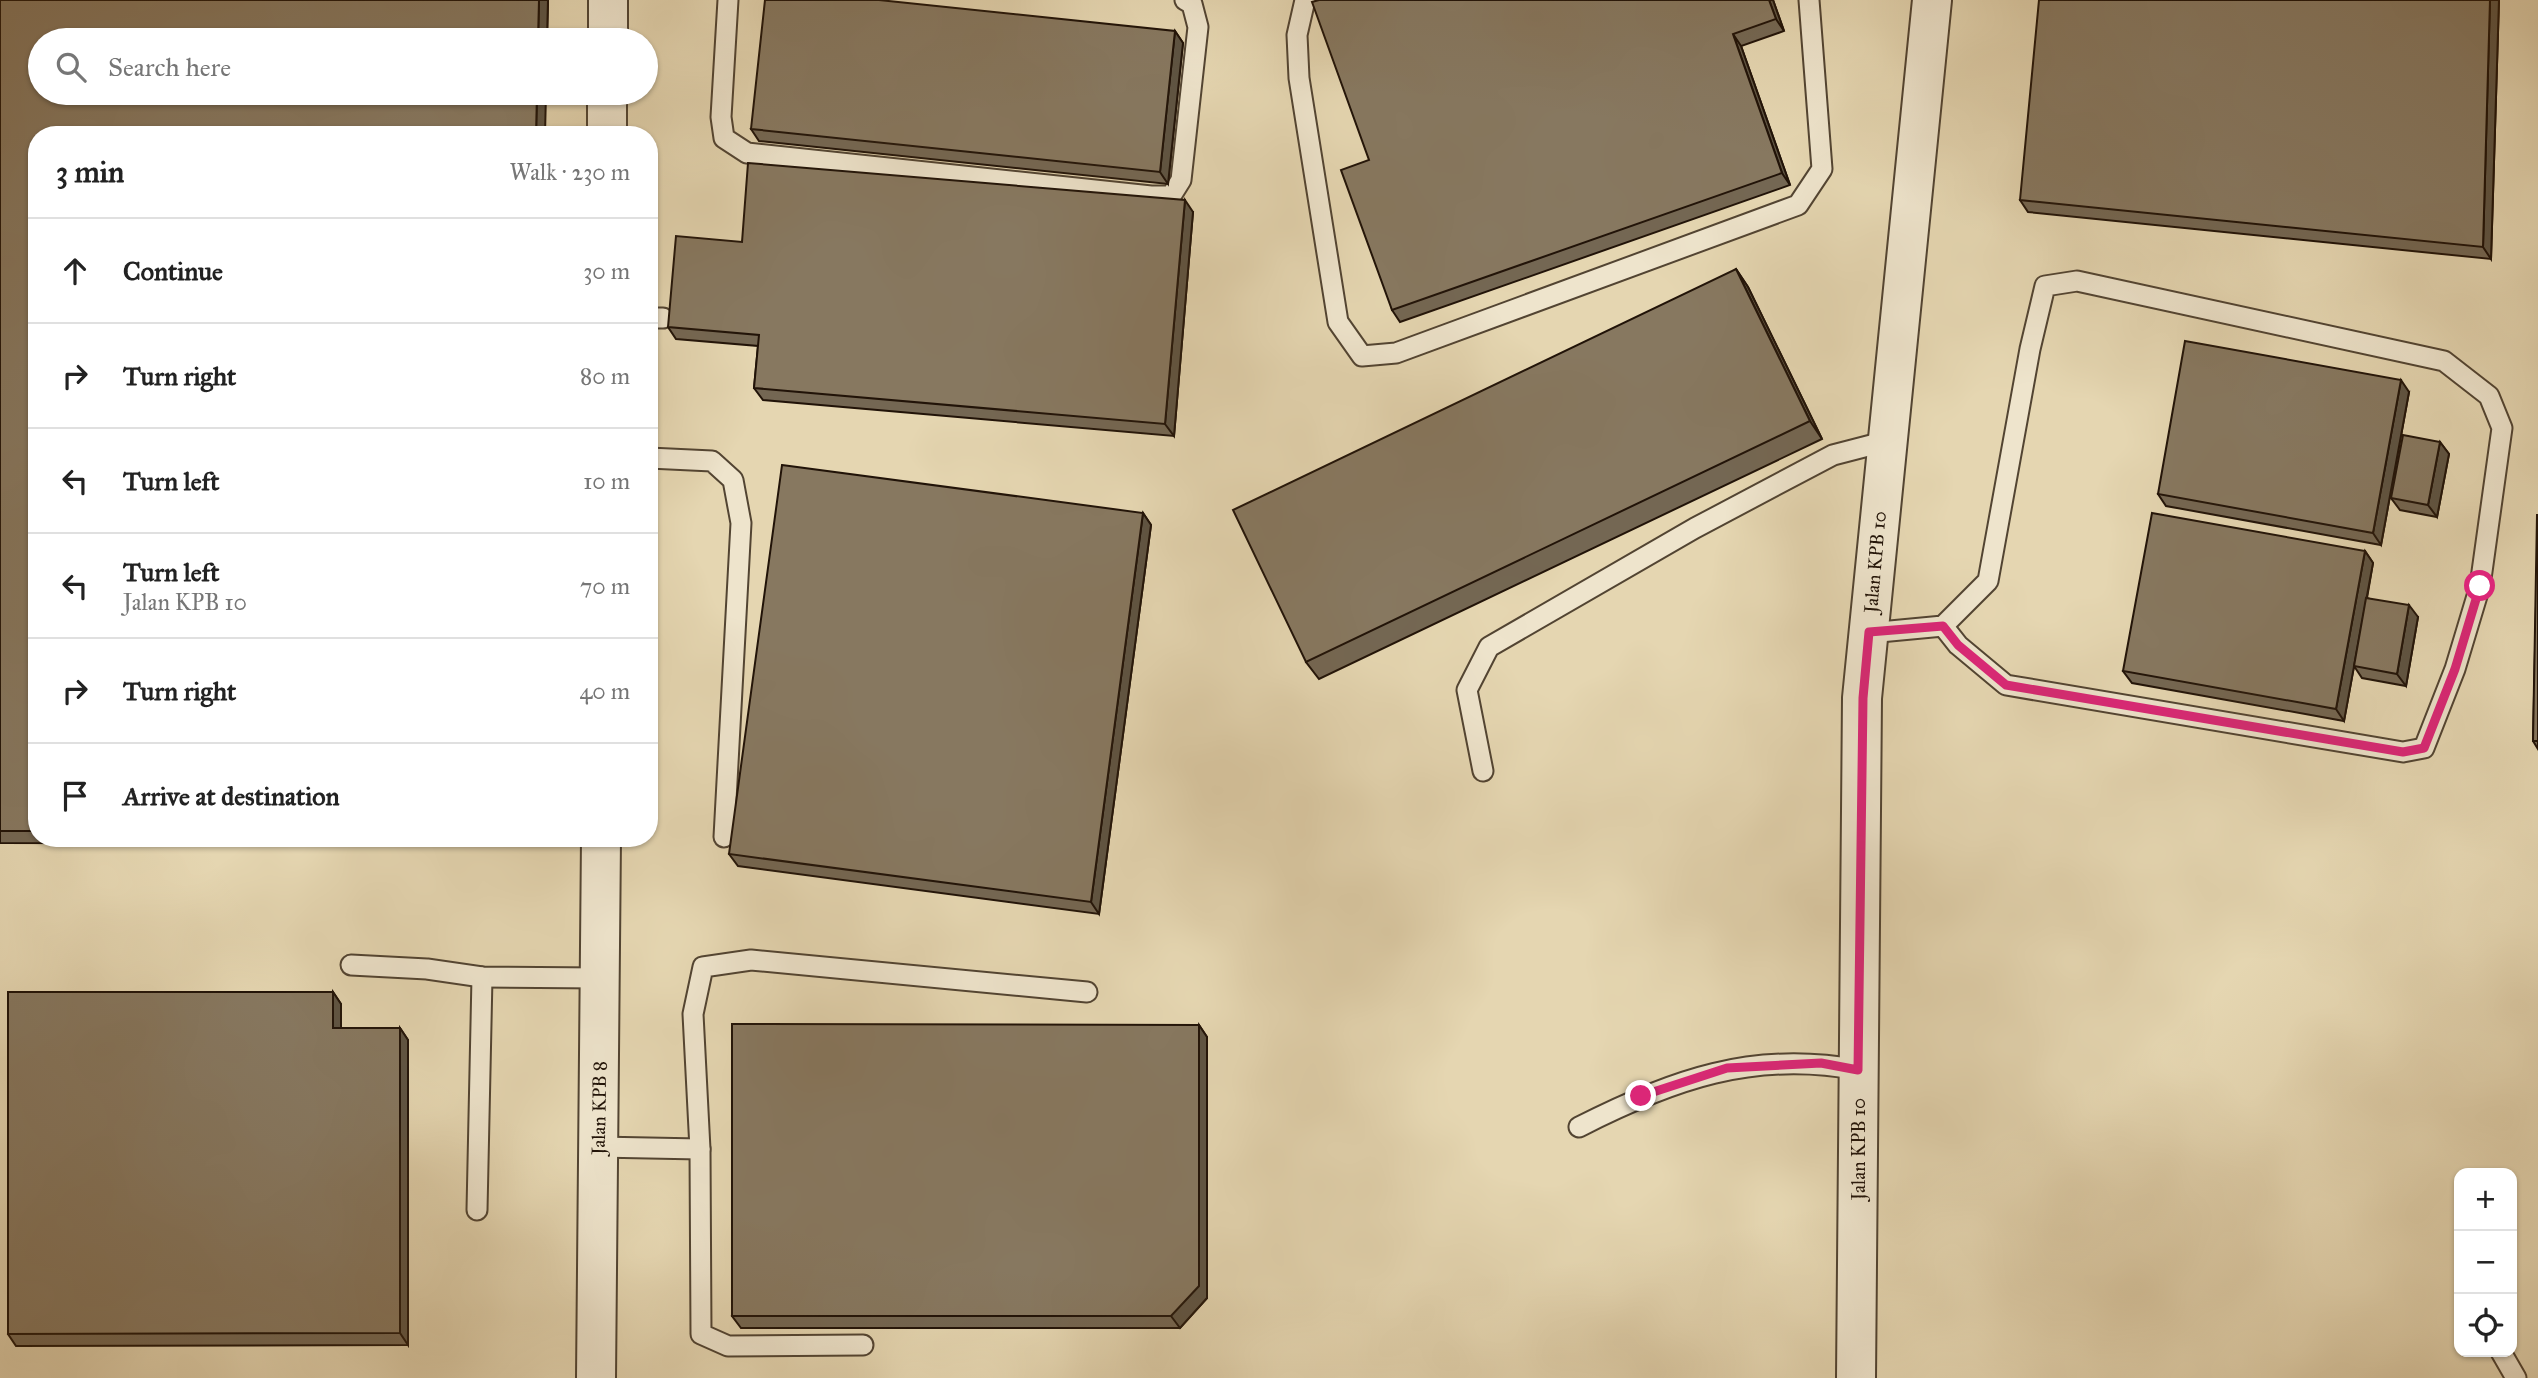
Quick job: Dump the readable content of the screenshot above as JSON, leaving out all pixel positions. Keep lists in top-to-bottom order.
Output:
{
  "streets": {
    "street": ["Jalan KPB 10", "Jalan KPB 8"]
  },
  "page": {
    "search": "Search here",
    "heading": ["3 min", "Walk · 230 m"],
    "list": [
      ["Continue", "30 m"],
      ["Turn right", "80 m"],
      ["Turn left", "10 m"],
      ["Turn left", "Jalan KPB 10", "70 m"],
      ["Turn right", "40 m"],
      "Arrive at destination"
    ],
    "map_buttons": ["+", "−"]
  }
}
